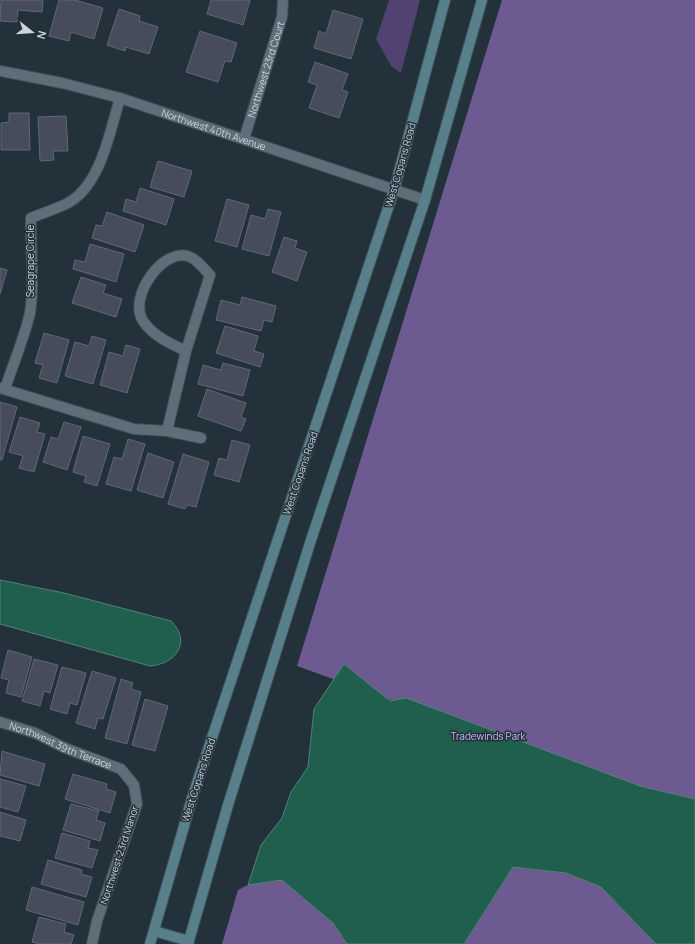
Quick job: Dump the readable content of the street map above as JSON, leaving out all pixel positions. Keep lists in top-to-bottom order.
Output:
{
  "streets": {
    "main road": ["West Copans Road"],
    "street": [
      "Northwest 23rd Court",
      "Northwest 40th Avenue",
      "Seagrape Circle",
      "Northwest 39th Terrace",
      "Northwest 23rd Manor"
    ]
  },
  "crossings": [
    ["Northwest 23rd Court", "Northwest 40th Avenue"],
    ["Northwest 40th Avenue", "West Copans Road"],
    ["Northwest 40th Avenue", "Seagrape Circle"],
    ["Northwest 39th Terrace", "Northwest 23rd Manor"]
  ],
  "parks": ["Tradewinds Park"],
  "north": "right"
}
